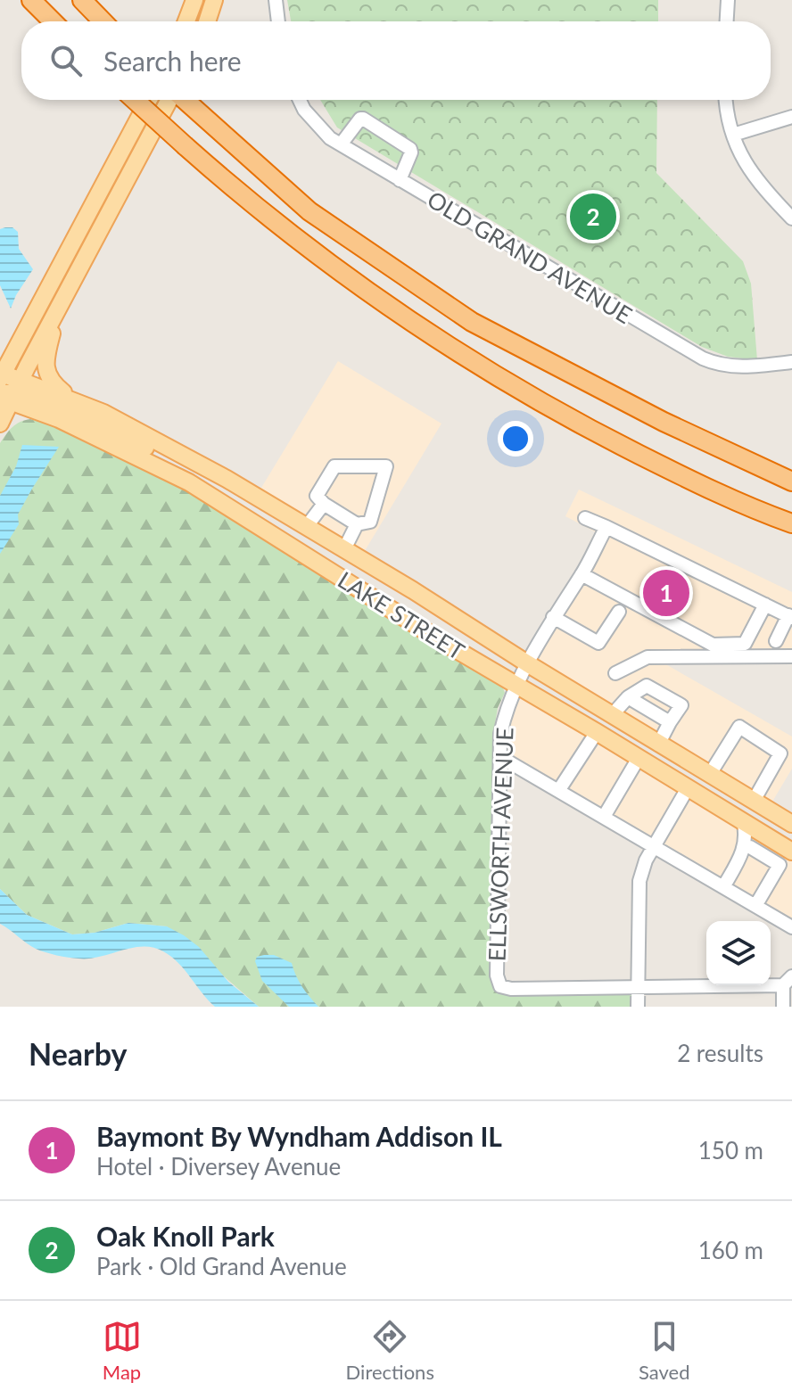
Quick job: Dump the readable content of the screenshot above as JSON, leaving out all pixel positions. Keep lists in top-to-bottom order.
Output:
{
  "streets": {
    "main road": ["LAKE STREET"],
    "street": ["OLD GRAND AVENUE", "ELLSWORTH AVENUE"]
  },
  "crossings": [
    ["LAKE STREET", "ELLSWORTH AVENUE"]
  ],
  "page": {
    "search": "Search here",
    "pins": ["2", "1"],
    "heading": ["Nearby", "2 results"],
    "list": [
      {
        "mark": "1",
        "name": "Baymont By Wyndham Addison IL",
        "note": "Hotel · Diversey Avenue",
        "value": "150 m"
      },
      {
        "mark": "2",
        "name": "Oak Knoll Park",
        "note": "Park · Old Grand Avenue",
        "value": "160 m"
      }
    ],
    "nav": ["Map", "Directions", "Saved"]
  }
}
